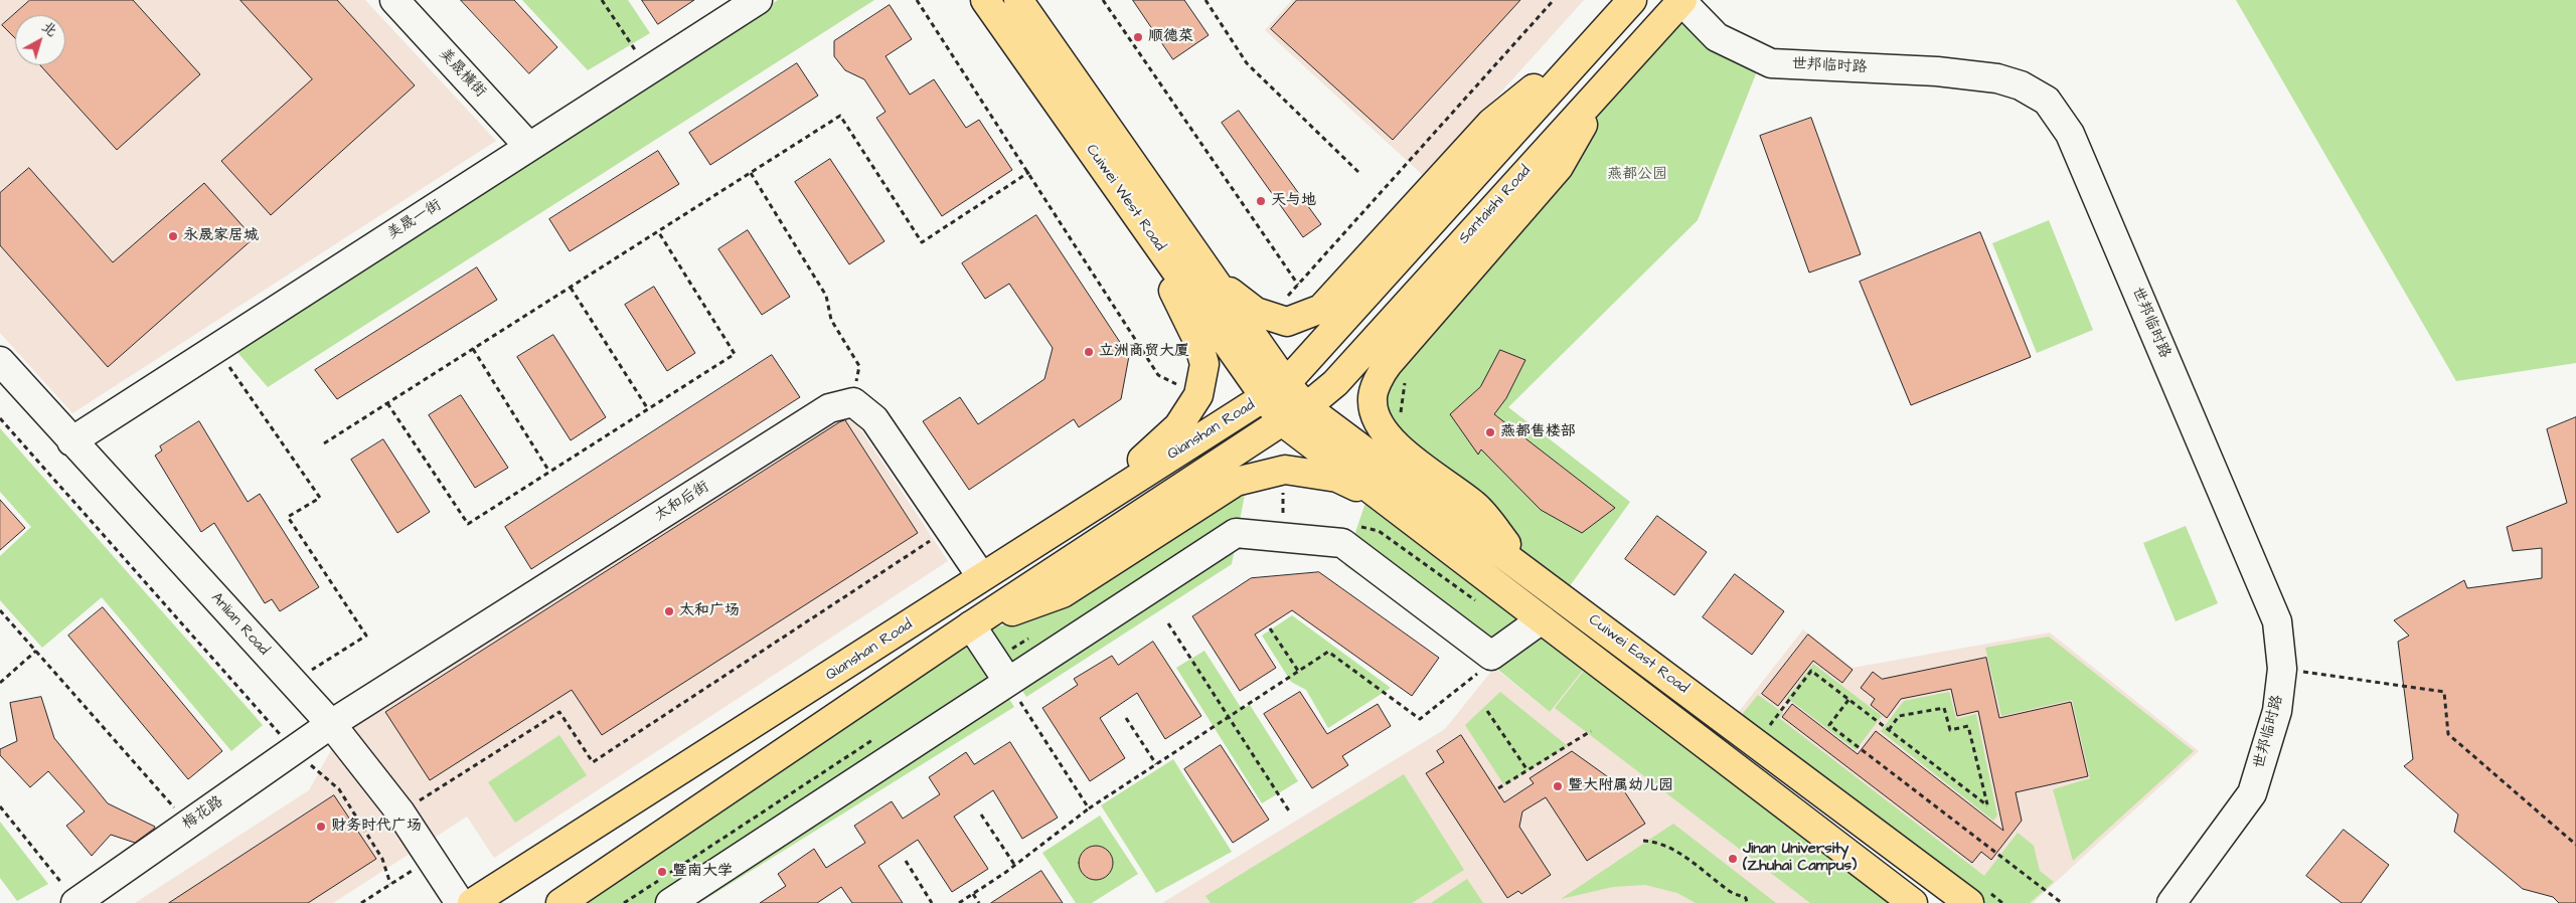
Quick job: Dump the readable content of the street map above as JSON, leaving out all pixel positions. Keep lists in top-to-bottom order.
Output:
{
  "streets": {
    "main road": [
      "Cuiwei West Road",
      "Santaishi Road",
      "Qianshan Road",
      "Cuiwei East Road"
    ],
    "street": [
      "世邦临时路",
      "美晟橫街",
      "美晟一街",
      "太和后街",
      "Anlian Road",
      "梅花路"
    ]
  },
  "crossings": [
    ["世邦临时路", "Santaishi Road"],
    ["美晟橫街", "美晟一街"],
    ["Cuiwei West Road", "Qianshan Road"],
    ["Cuiwei West Road", "Cuiwei East Road"],
    ["Santaishi Road", "Qianshan Road"],
    ["Santaishi Road", "Cuiwei East Road"],
    ["美晟一街", "Anlian Road"],
    ["Qianshan Road", "Cuiwei East Road"],
    ["太和后街", "Anlian Road"],
    ["太和后街", "梅花路"],
    ["Anlian Road", "梅花路"]
  ],
  "parks": ["燕都公园"],
  "places": [
    "顺德菜",
    "天与地",
    "永晟家居城",
    "立洲商贸大厦",
    "燕都售楼部",
    "太和广场",
    "暨大附属幼儿园",
    "财务时代广场",
    "Jinan University (Zhuhai Campus)",
    "暨南大学"
  ],
  "north": "top right"
}
